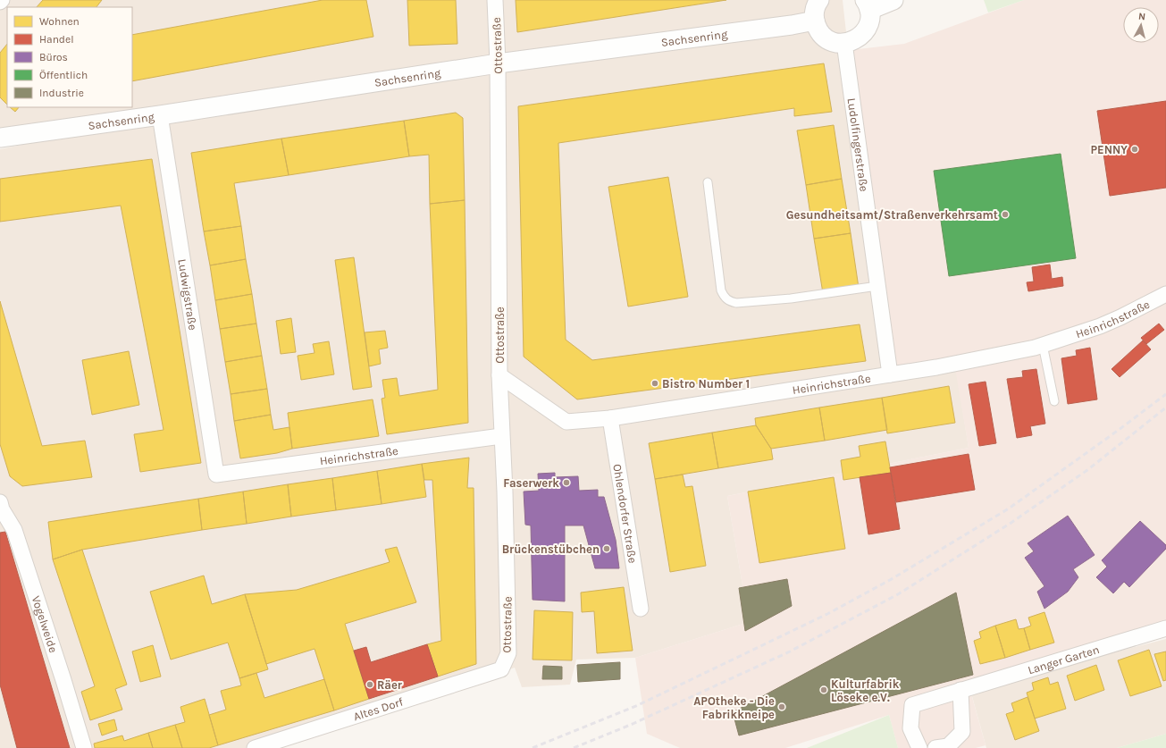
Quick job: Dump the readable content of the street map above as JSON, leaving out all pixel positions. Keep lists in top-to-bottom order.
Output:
{
  "streets": {
    "street": [
      "Sachsenring",
      "Ottostraße",
      "Ludolfingerstraße",
      "Ludwigstraße",
      "Heinrichstraße",
      "Ohlendorfer Straße",
      "Vogelweide",
      "Langer Garten",
      "Altes Dorf"
    ]
  },
  "crossings": [
    ["Sachsenring", "Ottostraße"],
    ["Sachsenring", "Ludwigstraße"],
    ["Ottostraße", "Heinrichstraße"],
    ["Ottostraße", "Altes Dorf"],
    ["Ludolfingerstraße", "Heinrichstraße"],
    ["Ludwigstraße", "Heinrichstraße"],
    ["Heinrichstraße", "Ohlendorfer Straße"]
  ],
  "places": [
    "PENNY",
    "Gesundheitsamt/Straßenverkehrsamt",
    "Bistro Number 1",
    "Faserwerk",
    "Brückenstübchen",
    "Räer",
    "Kulturfabrik Löseke e.V.",
    "APOtheke - Die Fabrikkneipe"
  ],
  "legend": [
    "Wohnen",
    "Handel",
    "Büros",
    "Öffentlich",
    "Industrie"
  ],
  "north": "top"
}
